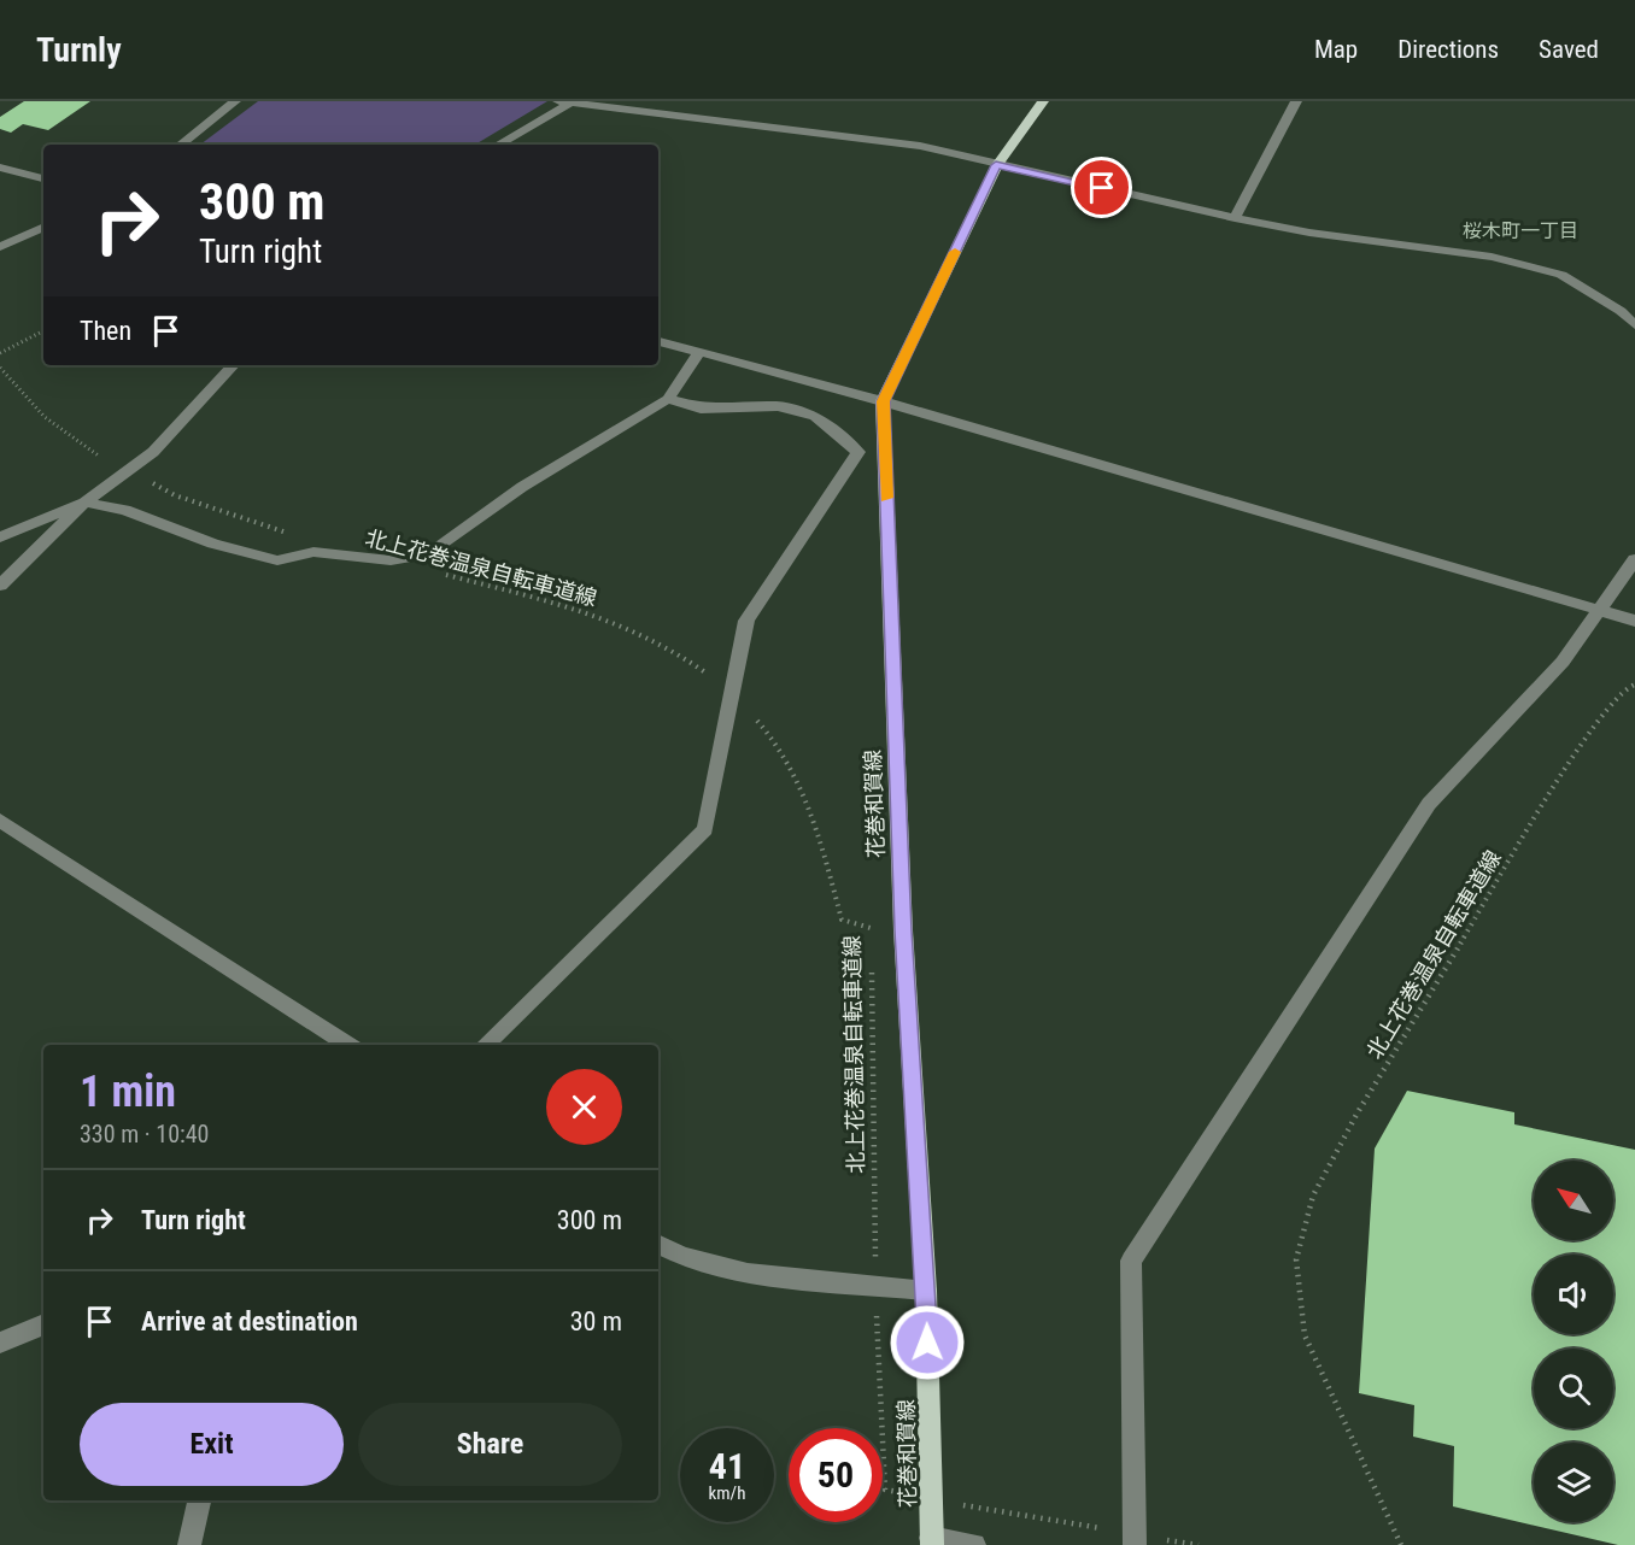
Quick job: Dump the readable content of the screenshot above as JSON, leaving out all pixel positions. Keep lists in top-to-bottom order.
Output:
{
  "streets": {
    "main road": ["花巻和賀線"],
    "path": ["北上花巻温泉自転車道線"]
  },
  "districts": ["桜木町一丁目"],
  "north": "top left",
  "page": {
    "header": "Turnly",
    "nav": ["Map", "Directions", "Saved"],
    "turn": ["300 m", "Turn right"],
    "then": "Then",
    "heading": ["1 min", "330 m · 10:40"],
    "list": [
      {
        "name": "Turn right",
        "value": "300 m"
      },
      {
        "name": "Arrive at destination",
        "value": "30 m"
      }
    ],
    "buttons": ["Exit", "Share"],
    "speed": "41 km/h",
    "limit": "50"
  }
}
